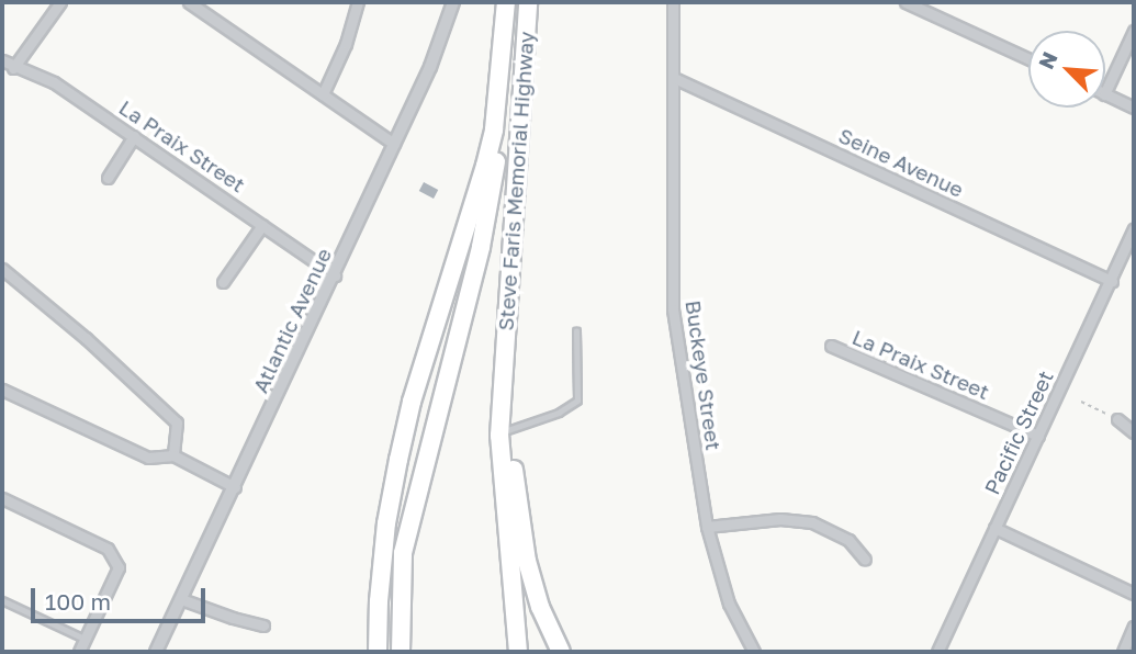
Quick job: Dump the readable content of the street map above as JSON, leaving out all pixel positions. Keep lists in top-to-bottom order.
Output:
{
  "streets": {
    "highway": ["Steve Faris Memorial Highway"],
    "street": [
      "La Praix Street",
      "Seine Avenue",
      "Atlantic Avenue",
      "Buckeye Street",
      "Pacific Street"
    ]
  },
  "crossings": [
    ["La Praix Street", "Atlantic Avenue"],
    ["La Praix Street", "Pacific Street"],
    ["Seine Avenue", "Buckeye Street"],
    ["Seine Avenue", "Pacific Street"]
  ],
  "scale_bar": "100 m",
  "north": "top left"
}
